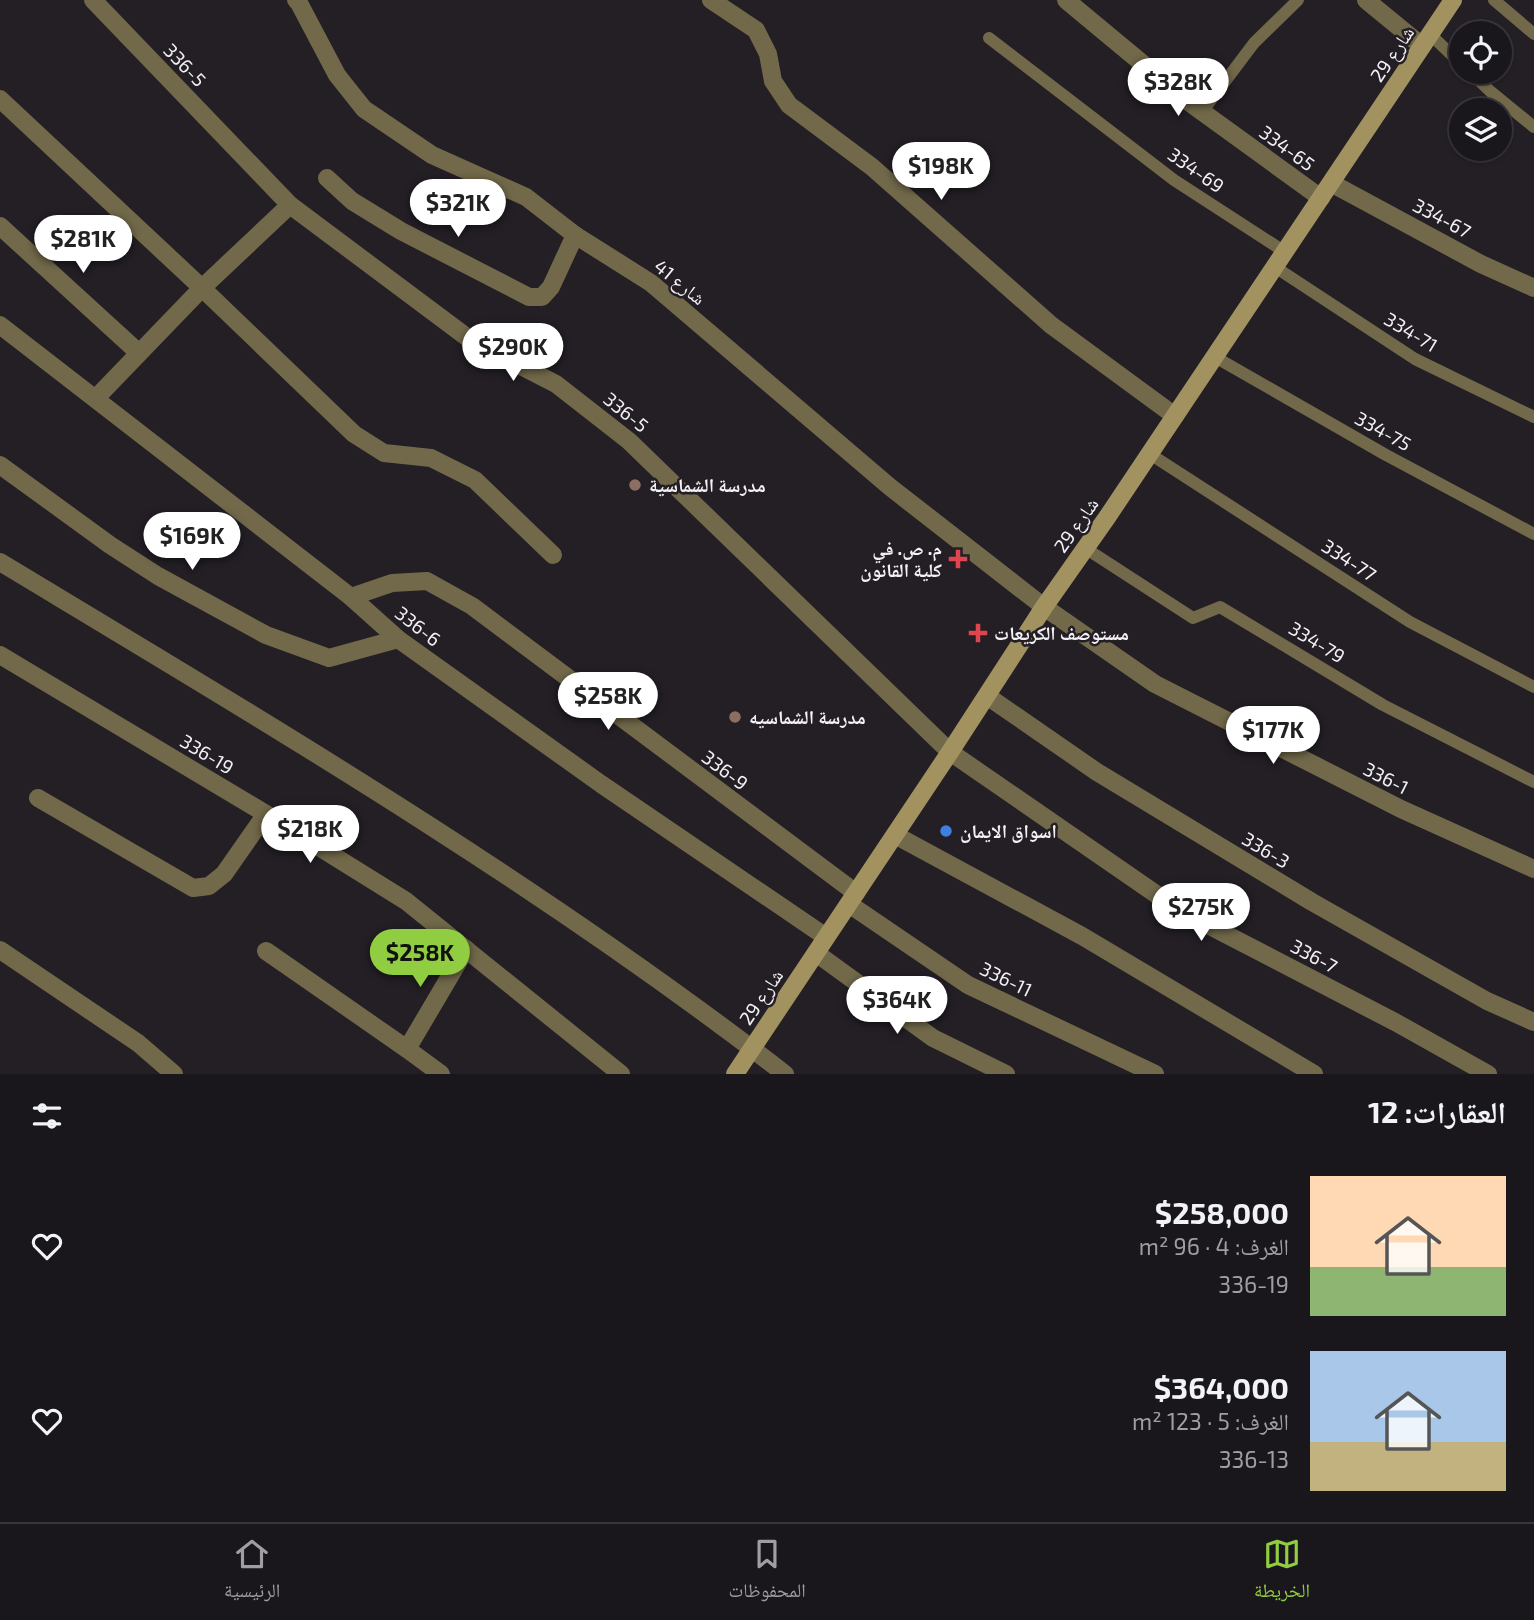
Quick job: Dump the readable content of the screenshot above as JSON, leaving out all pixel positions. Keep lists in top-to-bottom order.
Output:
{
  "streets": {
    "street": [
      "شارع 29",
      "336-5",
      "334-65",
      "334-67",
      "شارع 41",
      "336-6",
      "336-19",
      "336-9",
      "336-1",
      "336-3",
      "336-7",
      "336-11"
    ],
    "lane": [
      "334-69",
      "334-71",
      "334-75",
      "334-77",
      "334-79"
    ]
  },
  "crossings": [
    ["شارع 29", "336-5"],
    ["شارع 29", "334-65"],
    ["شارع 29", "334-69"],
    ["شارع 29", "334-67"],
    ["شارع 29", "شارع 41"],
    ["شارع 29", "334-71"],
    ["شارع 29", "334-75"],
    ["شارع 29", "334-77"],
    ["شارع 29", "336-6"],
    ["شارع 29", "334-79"],
    ["شارع 29", "336-9"],
    ["شارع 29", "336-1"],
    ["شارع 29", "336-3"],
    ["شارع 29", "336-7"],
    ["شارع 29", "336-11"],
    ["336-5", "336-7"],
    ["334-65", "334-67"],
    ["شارع 41", "336-1"],
    ["336-6", "336-9"],
    ["336-9", "336-11"]
  ],
  "places": {
    "other": ["مدرسة الشماسية", "مدرسة الشماسيه", "اسواق الايمان"],
    "health": ["م. ص. في كلية القانون", "مستوصف الكريعات"]
  },
  "page": {
    "price": [
      "$328K",
      "$198K",
      "$321K",
      "$281K",
      "$290K",
      "$169K",
      "$258K",
      "$177K",
      "$218K",
      "$275K",
      "$258K",
      "$364K"
    ],
    "heading": "العقارات: 12",
    "list": [
      {
        "name": "$258,000",
        "note": "الغرف: 4 · 96 m² · 336-19"
      },
      {
        "name": "$364,000",
        "note": "الغرف: 5 · 123 m² · 336-13"
      }
    ],
    "tabs": ["الخريطة", "المحفوظات", "الرئيسية"]
  }
}
